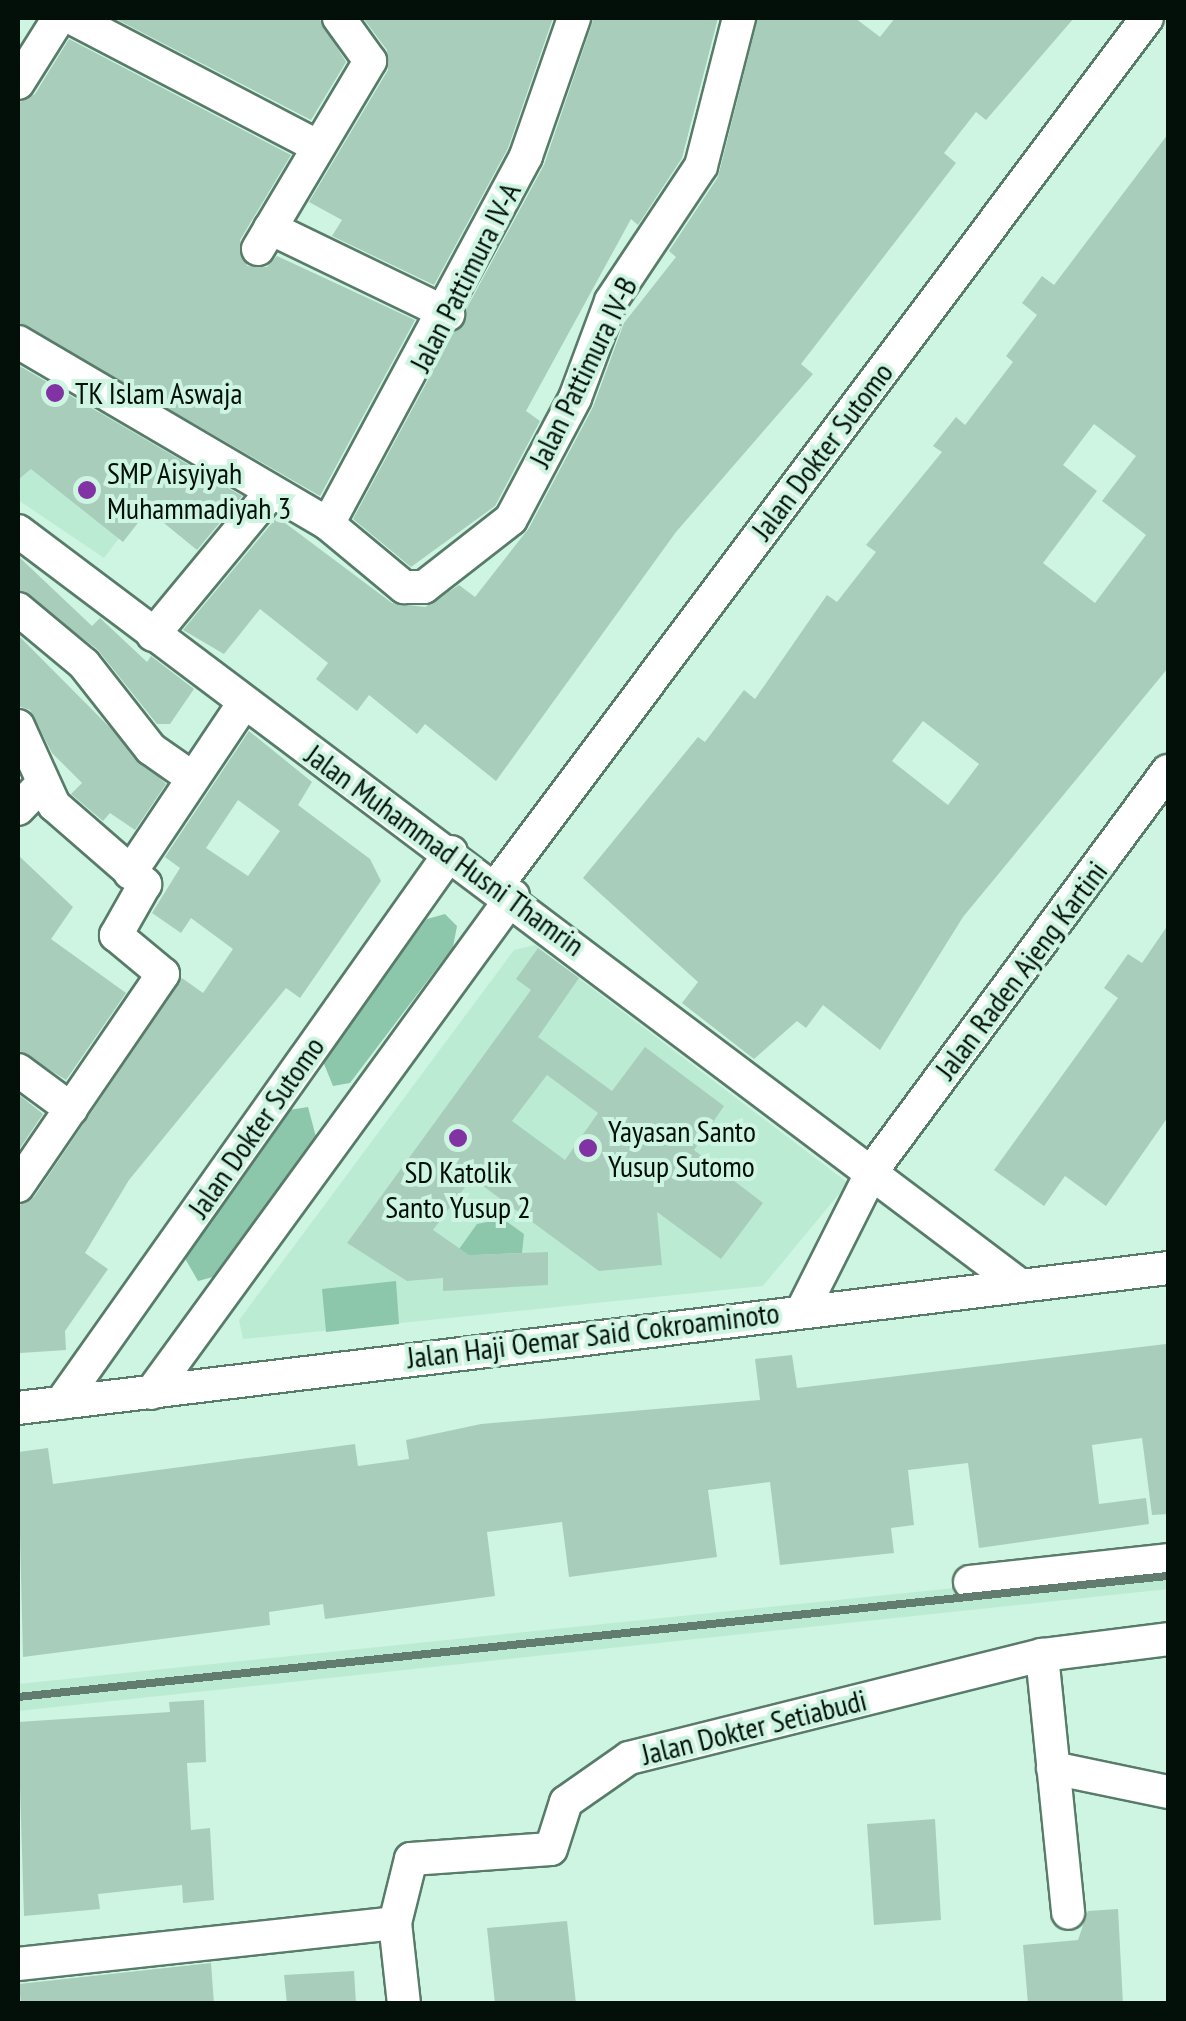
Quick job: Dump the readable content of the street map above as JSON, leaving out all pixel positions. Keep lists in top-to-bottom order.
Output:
{
  "streets": {
    "street": [
      "Jalan Pattimura IV-A",
      "Jalan Pattimura IV-B",
      "Jalan Dokter Sutomo",
      "Jalan Muhammad Husni Thamrin",
      "Jalan Raden Ajeng Kartini",
      "Jalan Haji Oemar Said Cokroaminoto",
      "Jalan Dokter Setiabudi"
    ]
  },
  "crossings": [
    ["Jalan Pattimura IV-A", "Jalan Pattimura IV-B"],
    ["Jalan Dokter Sutomo", "Jalan Muhammad Husni Thamrin"],
    ["Jalan Dokter Sutomo", "Jalan Haji Oemar Said Cokroaminoto"],
    ["Jalan Muhammad Husni Thamrin", "Jalan Raden Ajeng Kartini"],
    ["Jalan Muhammad Husni Thamrin", "Jalan Haji Oemar Said Cokroaminoto"]
  ],
  "places": [
    "TK Islam Aswaja",
    "SMP Aisyiyah Muhammadiyah 3",
    "SD Katolik Santo Yusup 2",
    "Yayasan Santo Yusup Sutomo"
  ]
}
